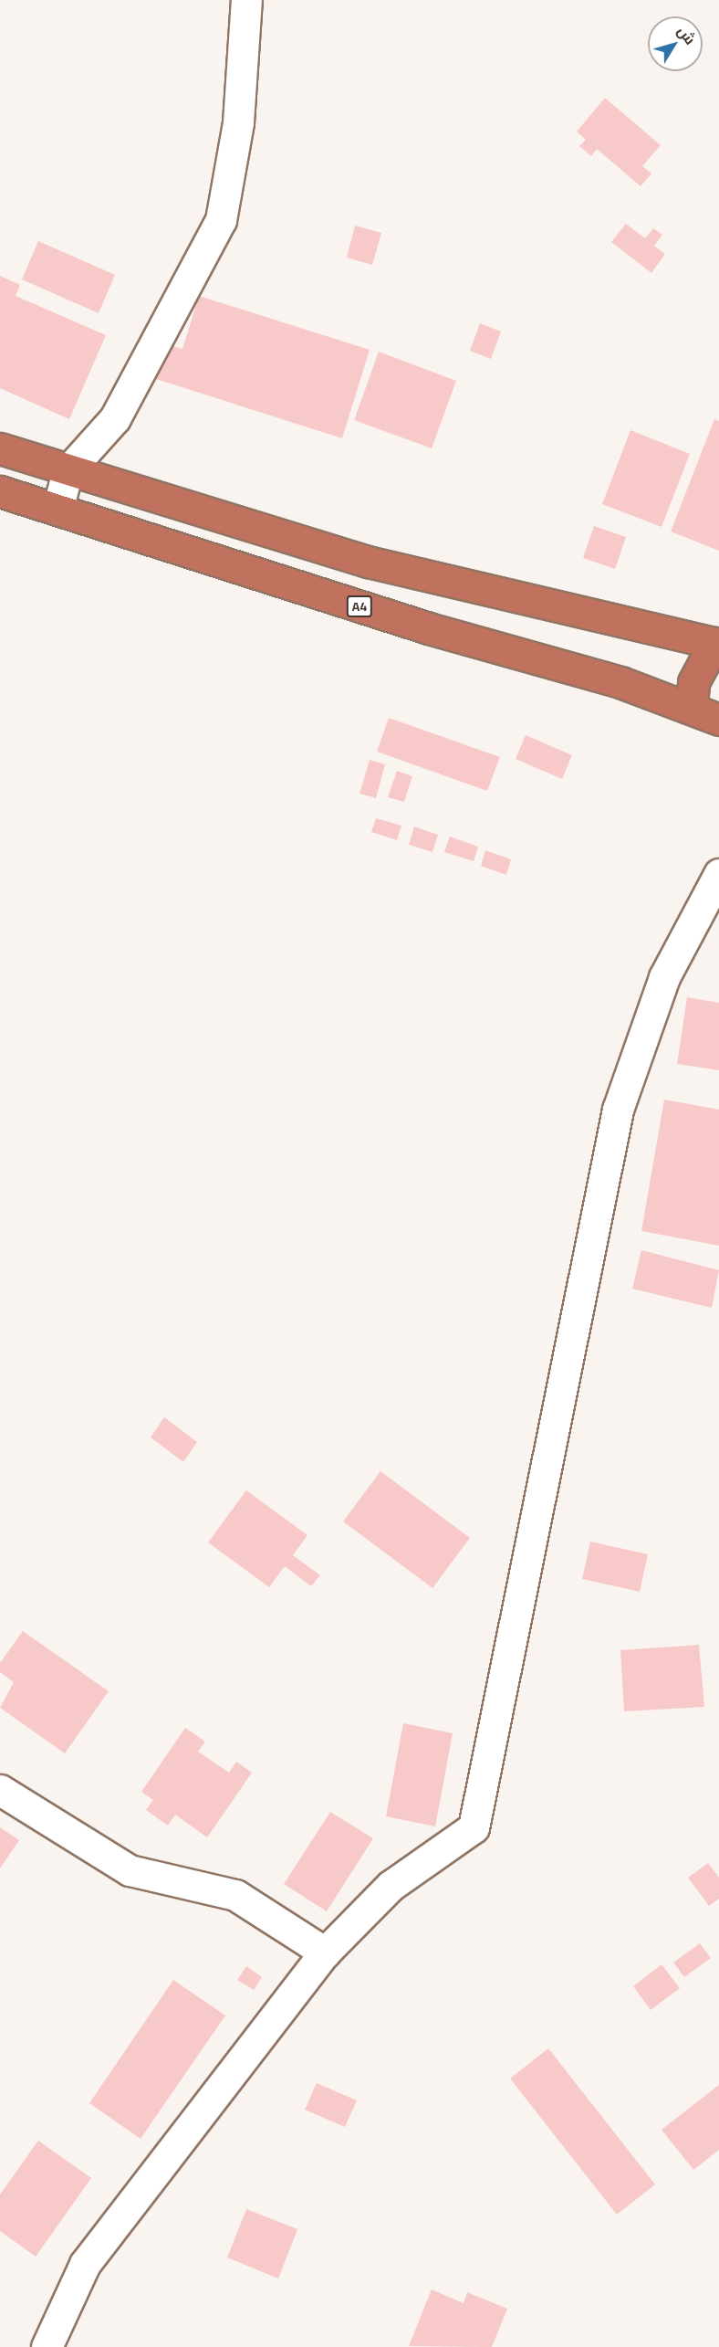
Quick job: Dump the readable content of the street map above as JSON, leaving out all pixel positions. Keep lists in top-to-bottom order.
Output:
{
  "streets": {
    "highway": ["A4"]
  },
  "north": "top right"
}
